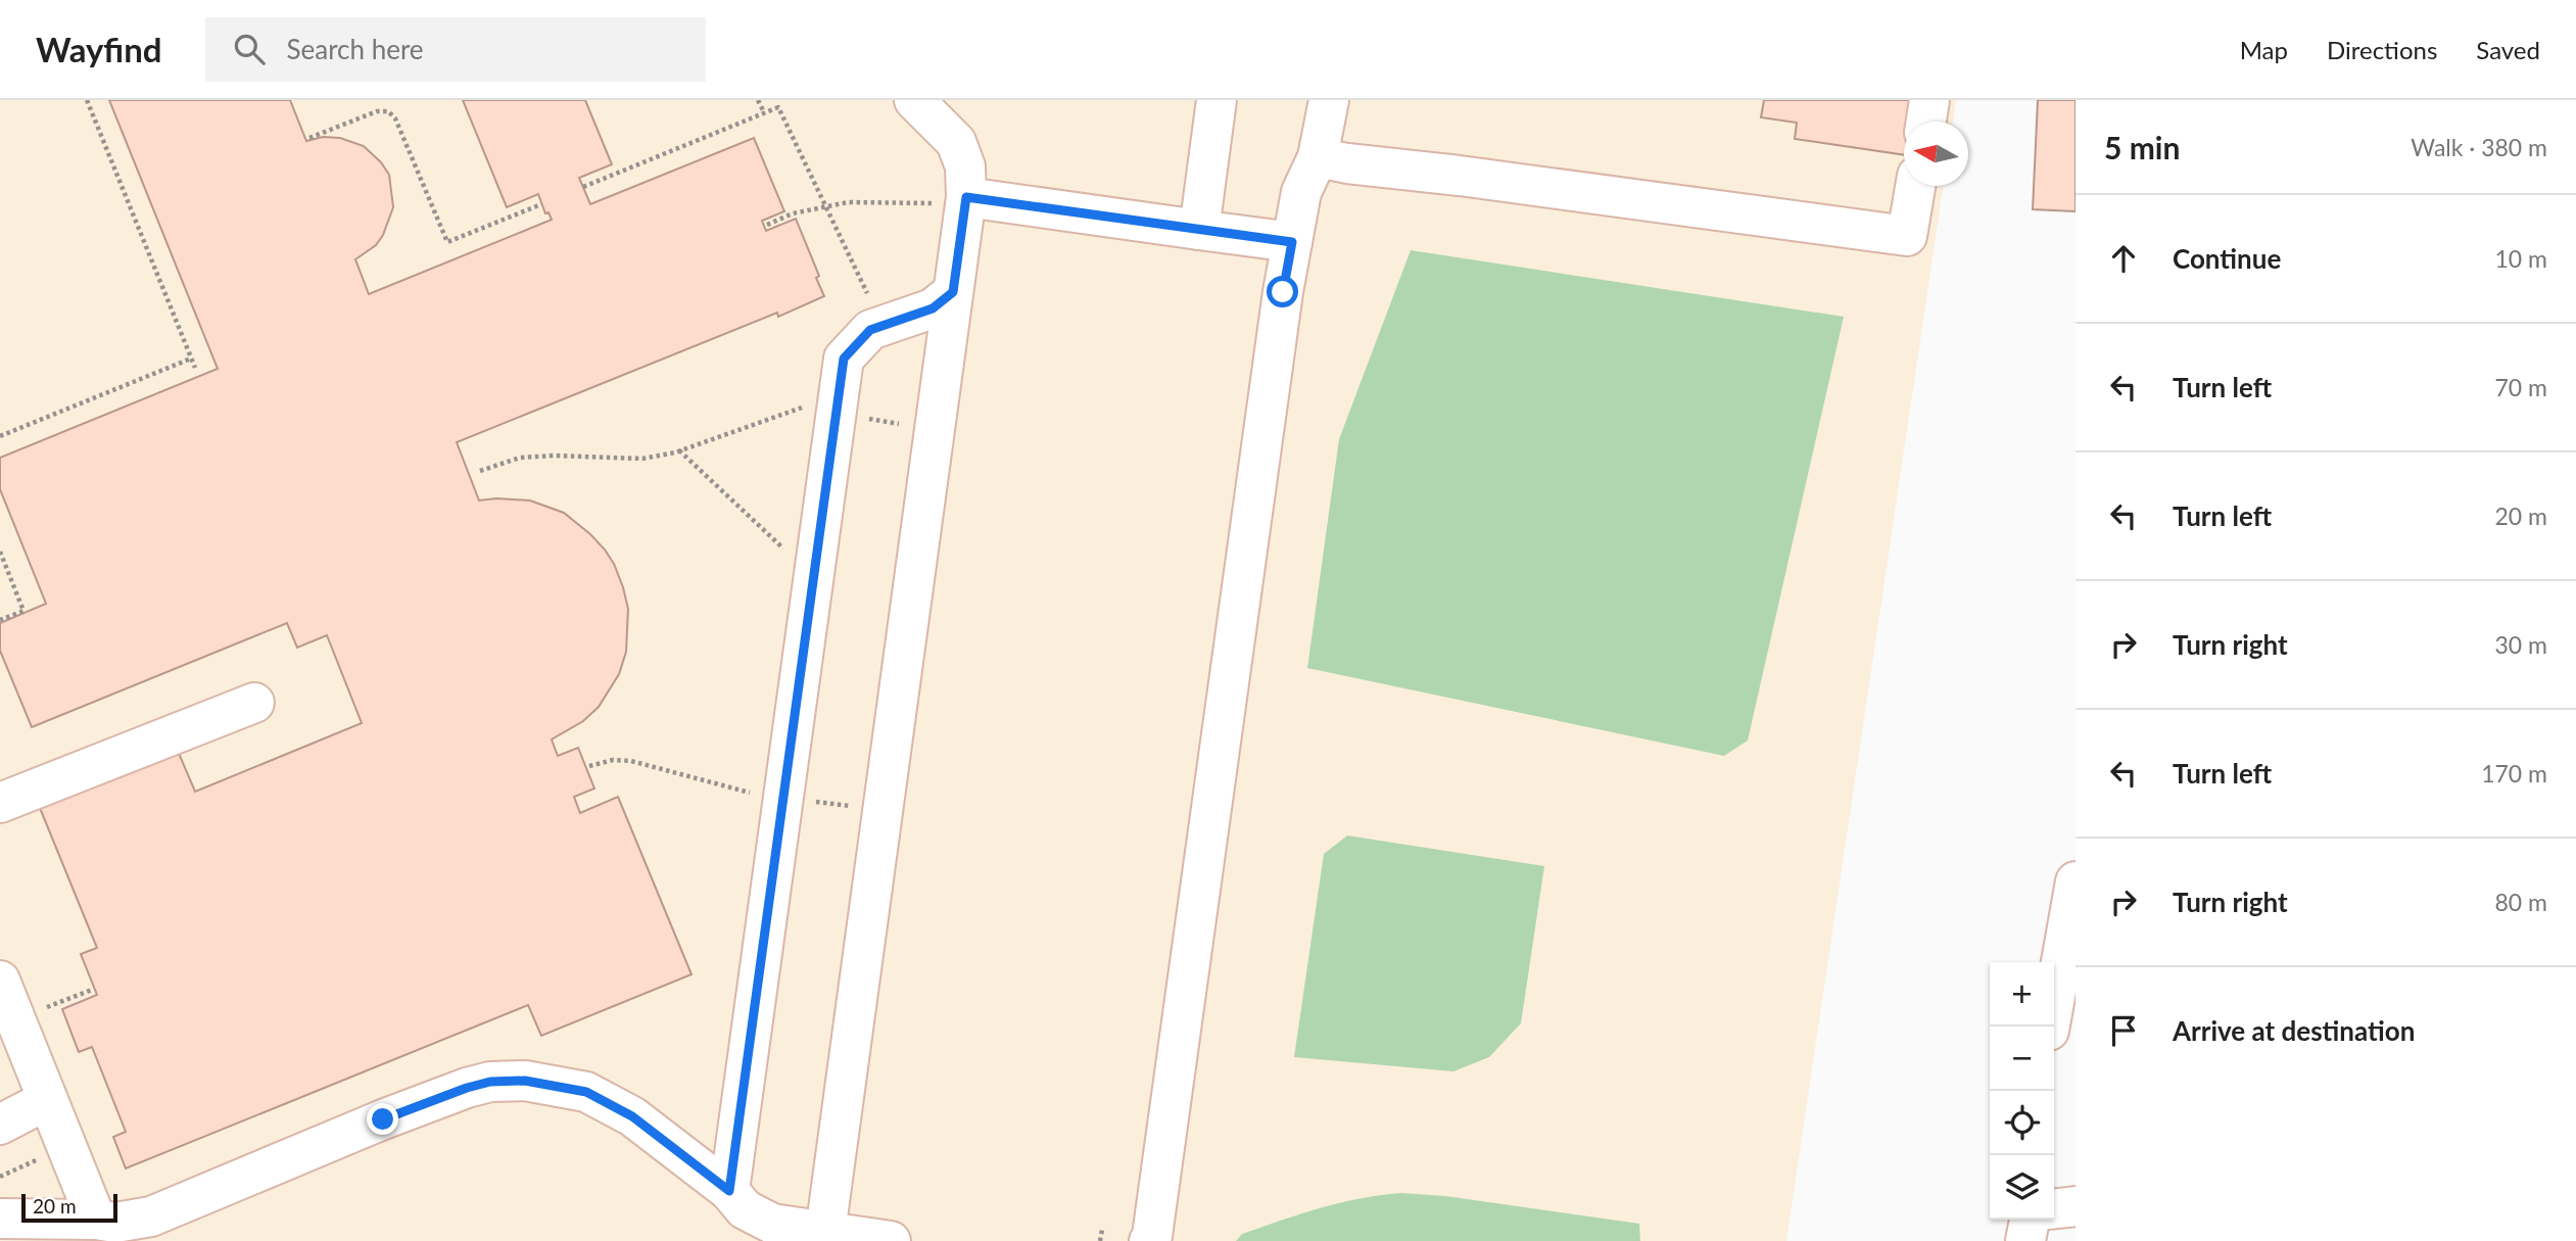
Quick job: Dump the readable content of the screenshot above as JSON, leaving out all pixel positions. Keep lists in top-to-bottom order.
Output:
{
  "scale_bar": "20 m",
  "north": "left",
  "page": {
    "header": "Wayfind",
    "search": "Search here",
    "nav": ["Map", "Directions", "Saved"],
    "heading": ["5 min", "Walk · 380 m"],
    "list": [
      ["Continue", "10 m"],
      ["Turn left", "70 m"],
      ["Turn left", "20 m"],
      ["Turn right", "30 m"],
      ["Turn left", "170 m"],
      ["Turn right", "80 m"],
      "Arrive at destination"
    ],
    "map_buttons": ["+", "−"],
    "scale": "20 m"
  }
}
